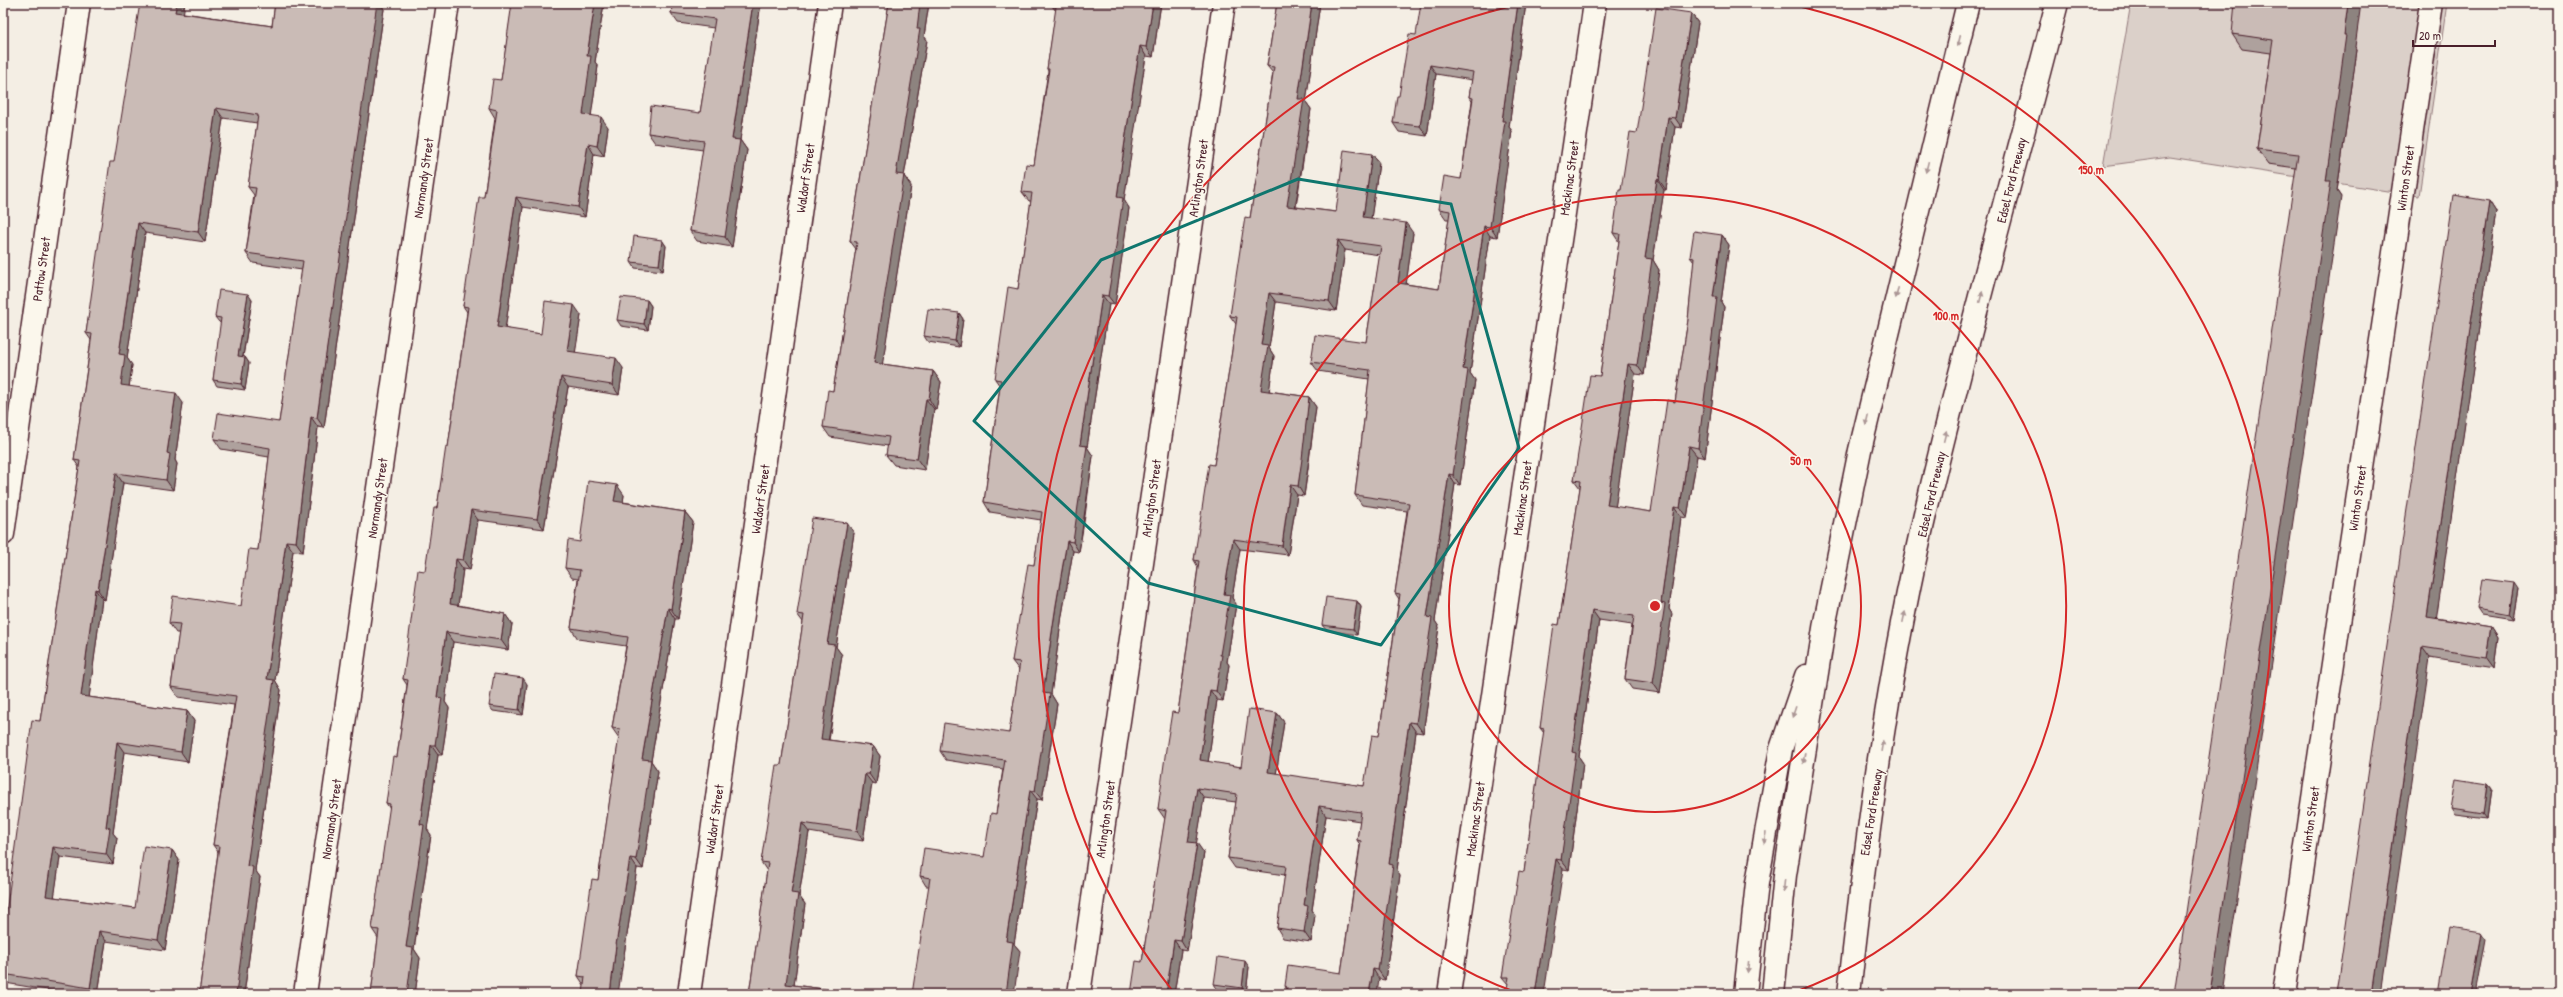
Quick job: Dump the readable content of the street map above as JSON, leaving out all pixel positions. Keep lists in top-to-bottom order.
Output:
{
  "streets": {
    "main road": [
      "Normandy Street",
      "Waldorf Street",
      "Arlington Street",
      "Mackinac Street",
      "Winton Street",
      "Edsel Ford Freeway",
      "Pattow Street"
    ]
  },
  "scale_bar": "20 m",
  "rings": ["150 m", "100 m", "50 m"]
}
